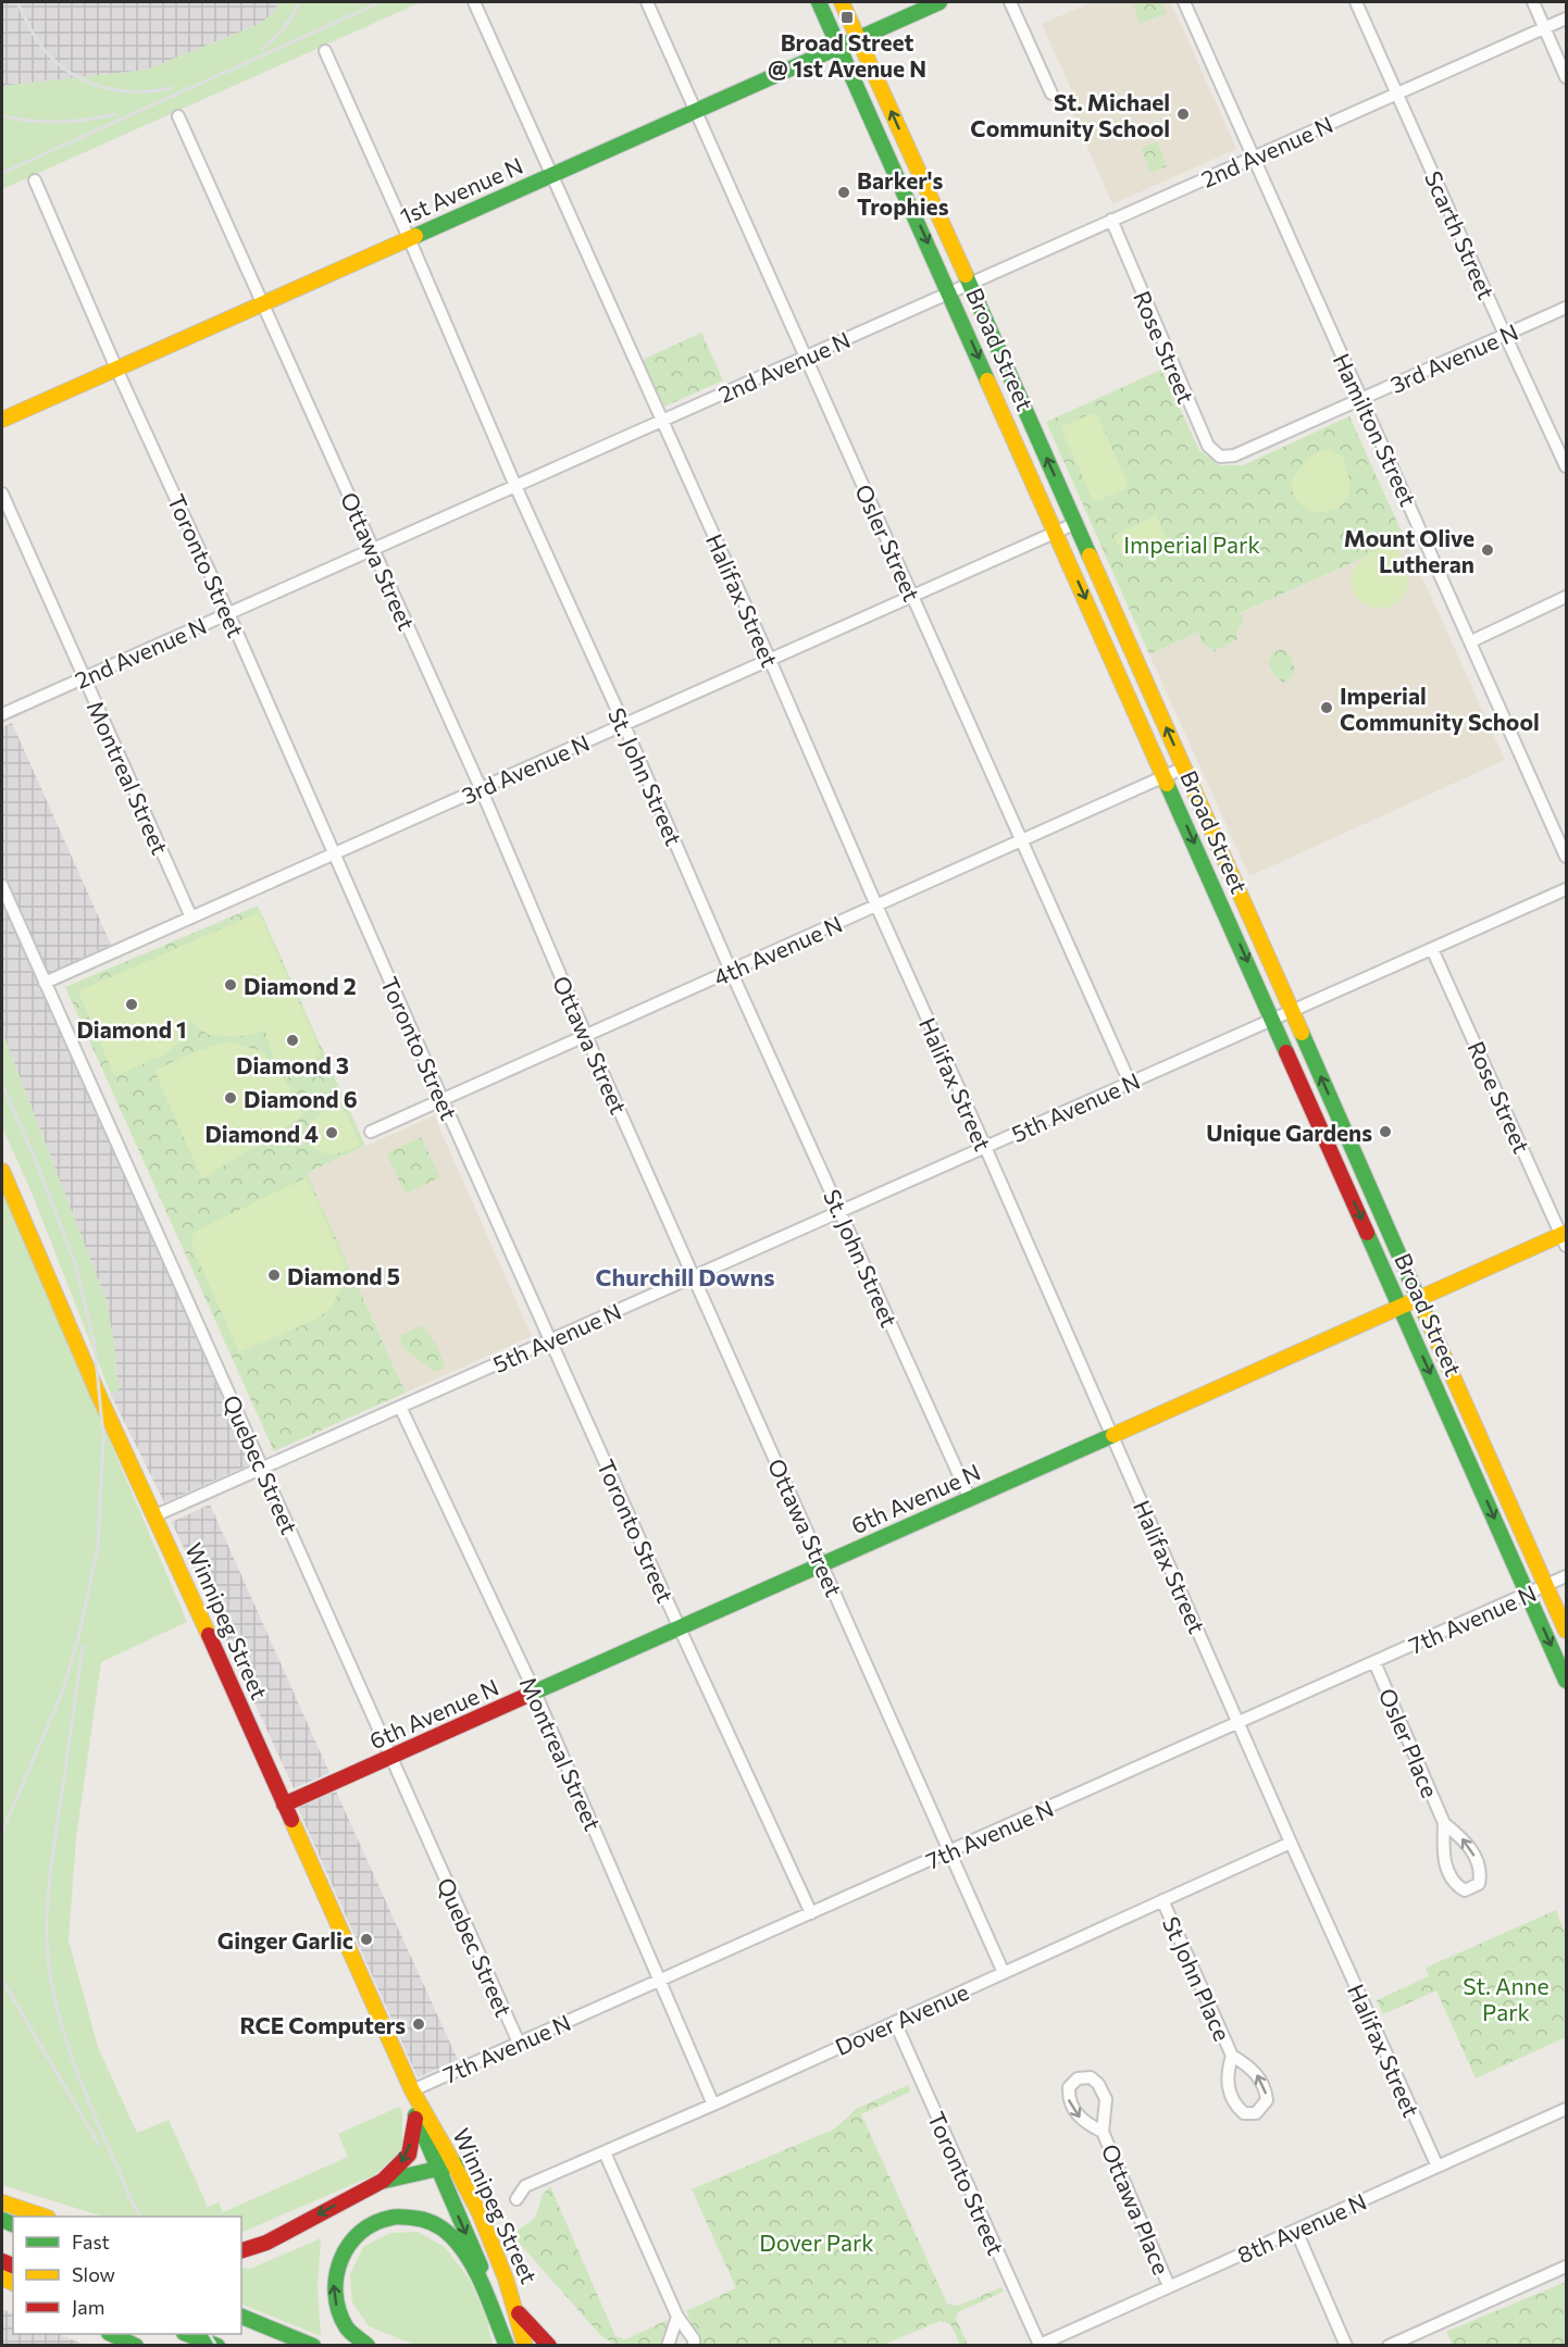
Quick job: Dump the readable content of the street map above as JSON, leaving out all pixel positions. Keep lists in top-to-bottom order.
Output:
{
  "streets": {
    "main road": [
      "1st Avenue N",
      "Broad Street",
      "6th Avenue N",
      "Winnipeg Street"
    ],
    "street": [
      "2nd Avenue N",
      "Scarth Street",
      "Rose Street",
      "3rd Avenue N",
      "Hamilton Street",
      "Osler Street",
      "Ottawa Street",
      "Toronto Street",
      "Halifax Street",
      "St. John Street",
      "Montreal Street",
      "4th Avenue N",
      "5th Avenue N",
      "Quebec Street",
      "7th Avenue N",
      "Osler Place",
      "St John Place",
      "Dover Avenue",
      "Ottawa Place",
      "8th Avenue N"
    ]
  },
  "crossings": [
    ["2nd Avenue N", "Scarth Street"],
    ["2nd Avenue N", "Rose Street"],
    ["2nd Avenue N", "Broad Street"],
    ["2nd Avenue N", "Hamilton Street"],
    ["2nd Avenue N", "Osler Street"],
    ["2nd Avenue N", "Ottawa Street"],
    ["2nd Avenue N", "Toronto Street"],
    ["2nd Avenue N", "Halifax Street"],
    ["2nd Avenue N", "St. John Street"],
    ["2nd Avenue N", "Montreal Street"],
    ["1st Avenue N", "Broad Street"],
    ["1st Avenue N", "Osler Street"],
    ["1st Avenue N", "Ottawa Street"],
    ["1st Avenue N", "Toronto Street"],
    ["1st Avenue N", "Halifax Street"],
    ["1st Avenue N", "St. John Street"],
    ["Scarth Street", "3rd Avenue N"],
    ["Rose Street", "3rd Avenue N"],
    ["Rose Street", "5th Avenue N"],
    ["Rose Street", "6th Avenue N"],
    ["Broad Street", "3rd Avenue N"],
    ["Broad Street", "4th Avenue N"],
    ["Broad Street", "5th Avenue N"],
    ["Broad Street", "6th Avenue N"],
    ["Broad Street", "7th Avenue N"],
    ["3rd Avenue N", "Hamilton Street"],
    ["3rd Avenue N", "Osler Street"],
    ["3rd Avenue N", "Ottawa Street"],
    ["3rd Avenue N", "Toronto Street"],
    ["3rd Avenue N", "Halifax Street"],
    ["3rd Avenue N", "St. John Street"],
    ["3rd Avenue N", "Montreal Street"],
    ["3rd Avenue N", "Quebec Street"],
    ["Osler Street", "4th Avenue N"],
    ["Osler Street", "5th Avenue N"],
    ["Ottawa Street", "4th Avenue N"],
    ["Ottawa Street", "5th Avenue N"],
    ["Ottawa Street", "6th Avenue N"],
    ["Ottawa Street", "7th Avenue N"],
    ["Ottawa Street", "Dover Avenue"],
    ["Toronto Street", "4th Avenue N"],
    ["Toronto Street", "5th Avenue N"],
    ["Toronto Street", "6th Avenue N"],
    ["Toronto Street", "7th Avenue N"],
    ["Toronto Street", "Dover Avenue"],
    ["Toronto Street", "8th Avenue N"],
    ["Halifax Street", "4th Avenue N"],
    ["Halifax Street", "5th Avenue N"],
    ["Halifax Street", "6th Avenue N"],
    ["Halifax Street", "7th Avenue N"],
    ["Halifax Street", "Dover Avenue"],
    ["Halifax Street", "8th Avenue N"],
    ["St. John Street", "4th Avenue N"],
    ["St. John Street", "5th Avenue N"],
    ["St. John Street", "6th Avenue N"],
    ["Montreal Street", "5th Avenue N"],
    ["Montreal Street", "6th Avenue N"],
    ["Montreal Street", "7th Avenue N"],
    ["Montreal Street", "Dover Avenue"],
    ["5th Avenue N", "Quebec Street"],
    ["5th Avenue N", "Winnipeg Street"],
    ["Quebec Street", "6th Avenue N"],
    ["Quebec Street", "7th Avenue N"],
    ["6th Avenue N", "Winnipeg Street"],
    ["7th Avenue N", "Winnipeg Street"],
    ["7th Avenue N", "Osler Place"],
    ["St John Place", "Dover Avenue"],
    ["Ottawa Place", "8th Avenue N"]
  ],
  "districts": ["Churchill Downs"],
  "parks": ["Imperial Park", "St. Anne Park", "Dover Park"],
  "places": {
    "transit": ["Broad Street @ 1st Avenue N"],
    "other": [
      "St. Michael Community School",
      "Barker's Trophies",
      "Mount Olive Lutheran",
      "Imperial Community School",
      "Diamond 2",
      "Diamond 1",
      "Diamond 3",
      "Diamond 6",
      "Unique Gardens",
      "Diamond 4",
      "Diamond 5",
      "Ginger Garlic",
      "RCE Computers"
    ]
  },
  "legend": ["Fast", "Slow", "Jam"]
}
